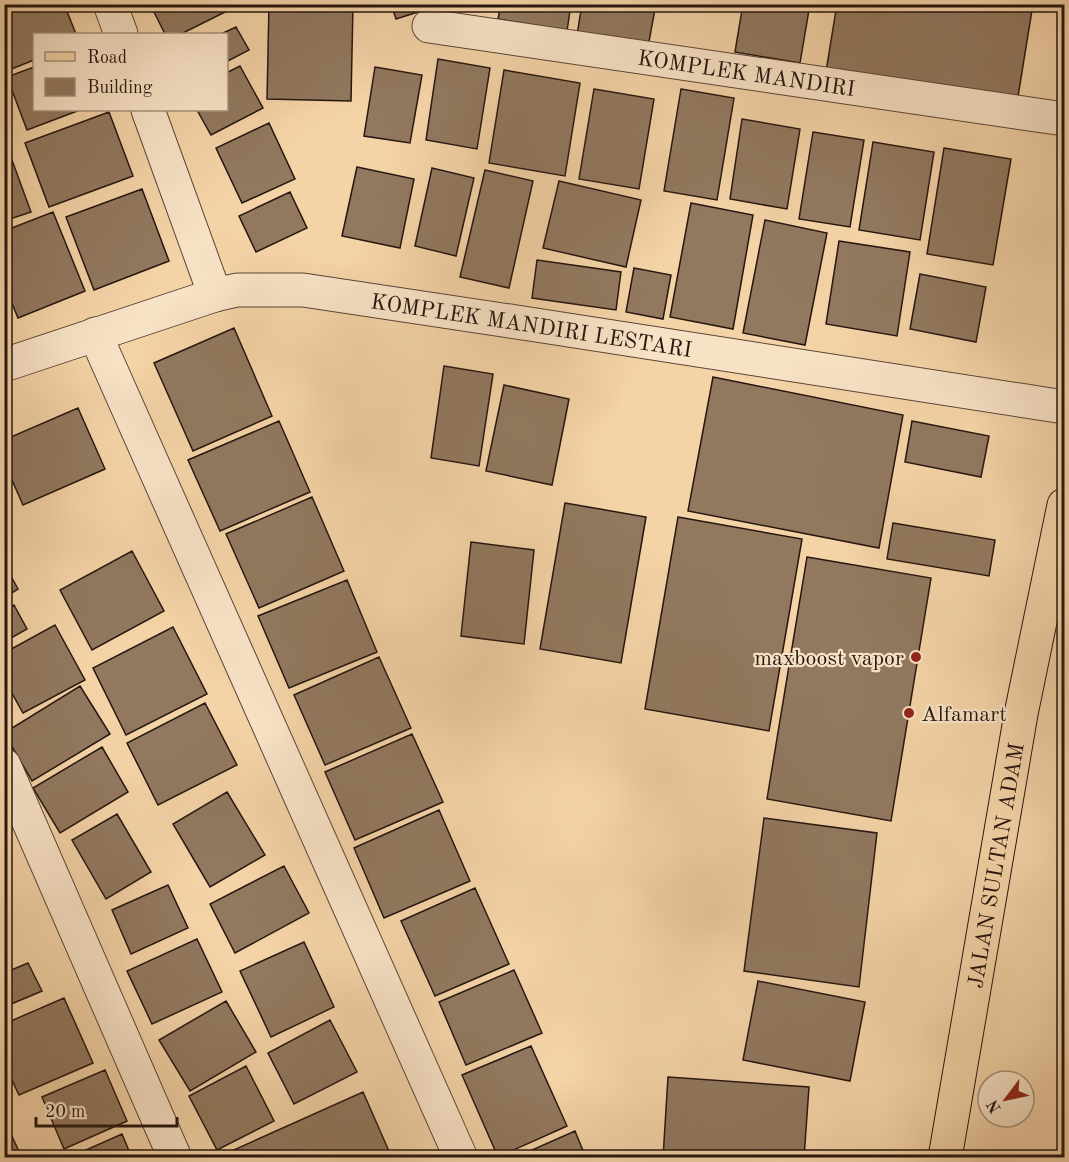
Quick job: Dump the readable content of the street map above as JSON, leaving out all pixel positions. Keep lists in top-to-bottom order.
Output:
{
  "streets": {
    "main road": ["JALAN SULTAN ADAM"],
    "street": ["KOMPLEK MANDIRI", "KOMPLEK MANDIRI LESTARI"]
  },
  "places": ["maxboost vapor", "Alfamart"],
  "legend": ["Road", "Building"],
  "scale_bar": "20 m",
  "north": "bottom left"
}
